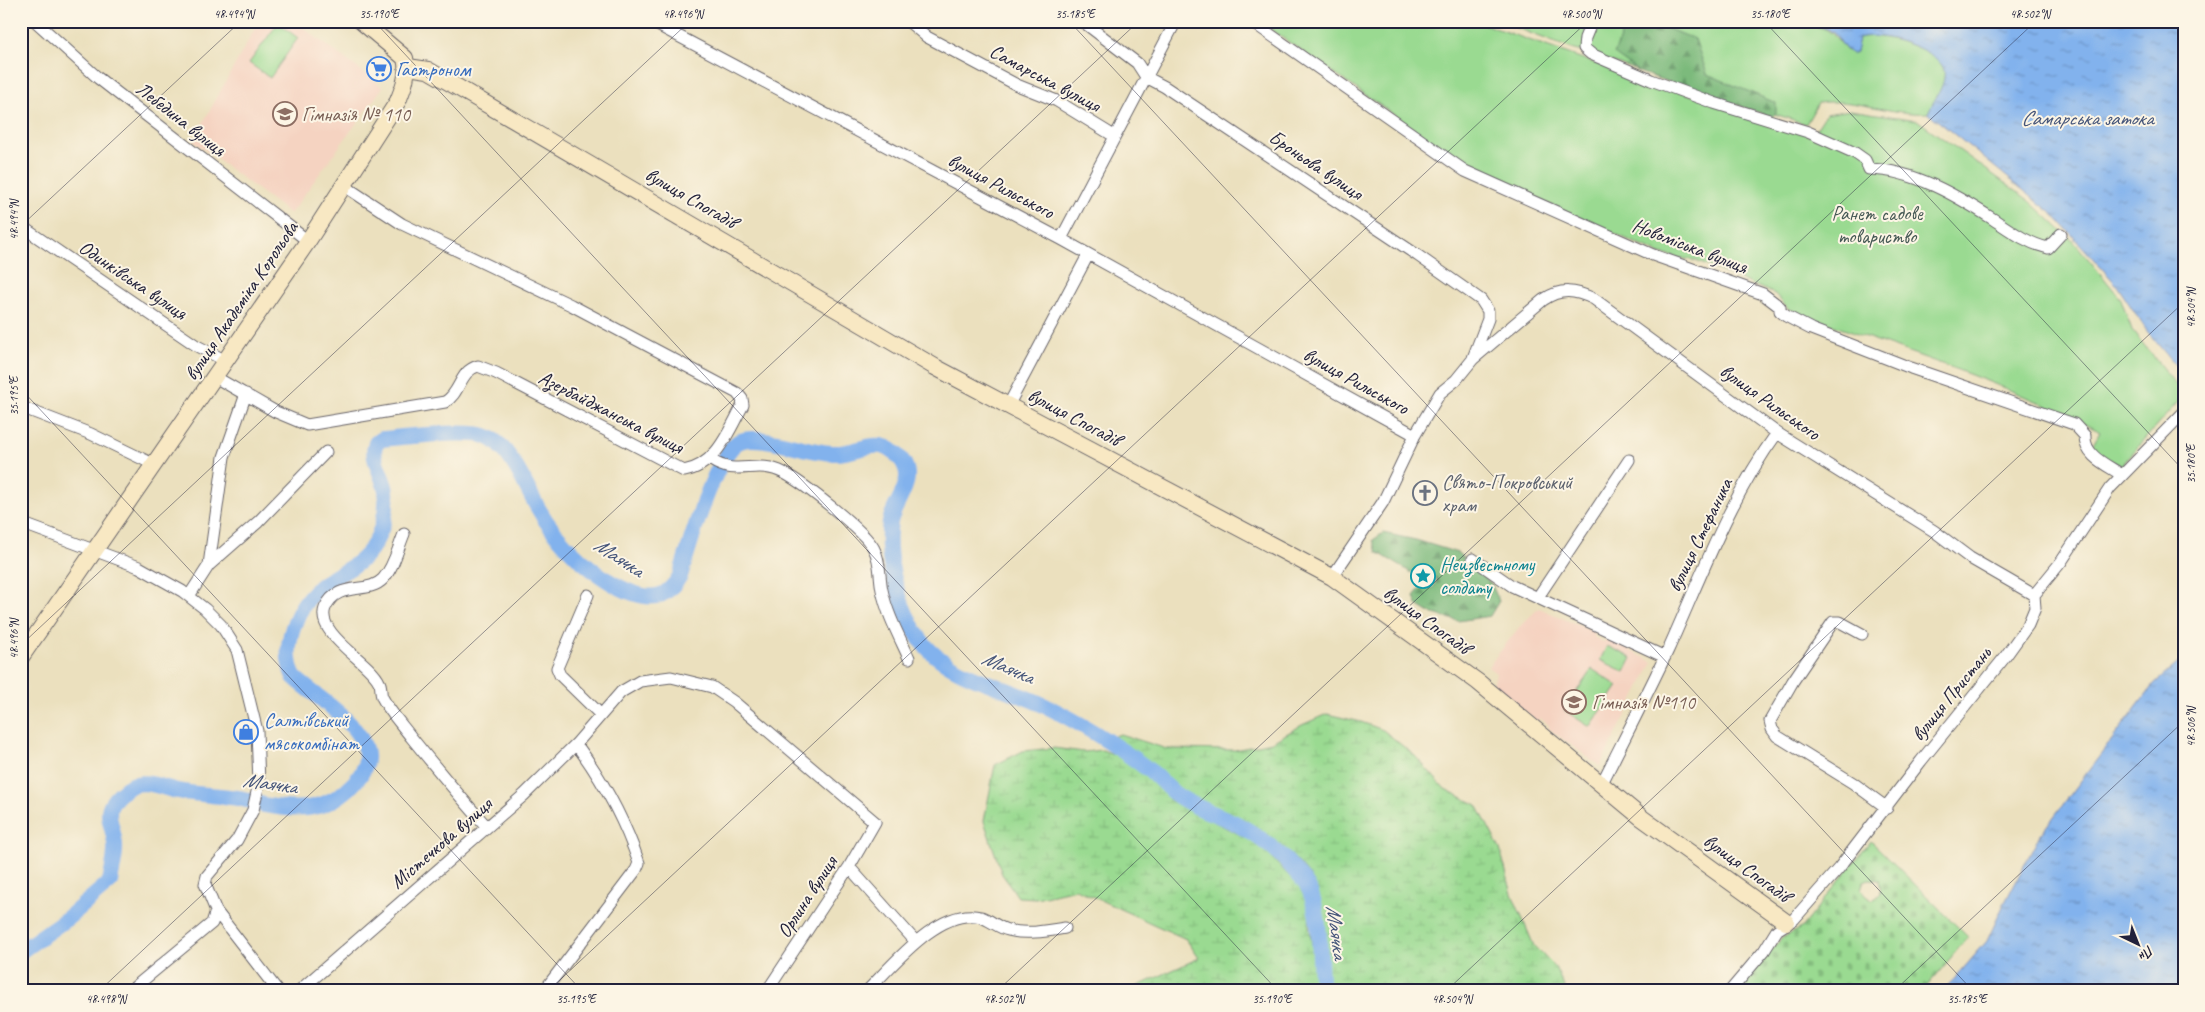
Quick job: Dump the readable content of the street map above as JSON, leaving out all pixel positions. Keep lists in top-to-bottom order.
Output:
{
  "streets": {
    "street": [
      "Самарська вулиця",
      "Лебедина вулиця",
      "Броньова вулиця",
      "вулиця Рильського",
      "вулиця Спогадів",
      "Новоміська вулиця",
      "Одинківська вулиця",
      "вулиця Академіка Корольова",
      "Азербайджанська вулиця",
      "вулиця Стефаника",
      "вулиця Пристань",
      "Містечкова вулиця",
      "Орлина вулиця"
    ]
  },
  "crossings": [
    ["Лебедина вулиця", "вулиця Академіка Корольова"],
    ["Броньова вулиця", "вулиця Рильського"],
    ["вулиця Рильського", "вулиця Спогадів"],
    ["вулиця Рильського", "вулиця Стефаника"],
    ["вулиця Рильського", "вулиця Пристань"],
    ["вулиця Спогадів", "вулиця Академіка Корольова"],
    ["вулиця Спогадів", "вулиця Стефаника"],
    ["вулиця Спогадів", "вулиця Пристань"],
    ["Одинківська вулиця", "вулиця Академіка Корольова"],
    ["вулиця Академіка Корольова", "Азербайджанська вулиця"],
    ["Містечкова вулиця", "Орлина вулиця"]
  ],
  "water": ["Самарська затока", "Маячка"],
  "parks": ["Ранет садове товариство"],
  "places": {
    "supermarket": ["Гастроном"],
    "school or university": ["Гімназія № 110", "Гімназія №110"],
    "church": ["Свято-Покровський храм"],
    "place": ["Неизвестному солдату"],
    "shop": ["Салтівський мясокомбінат"]
  },
  "north": "bottom right",
  "coordinates": [
    "48.494°N",
    "35.190°E",
    "48.496°N",
    "35.185°E",
    "48.500°N",
    "35.180°E",
    "48.502°N",
    "48.504°N",
    "35.195°E",
    "48.506°N",
    "48.498°N"
  ]
}
